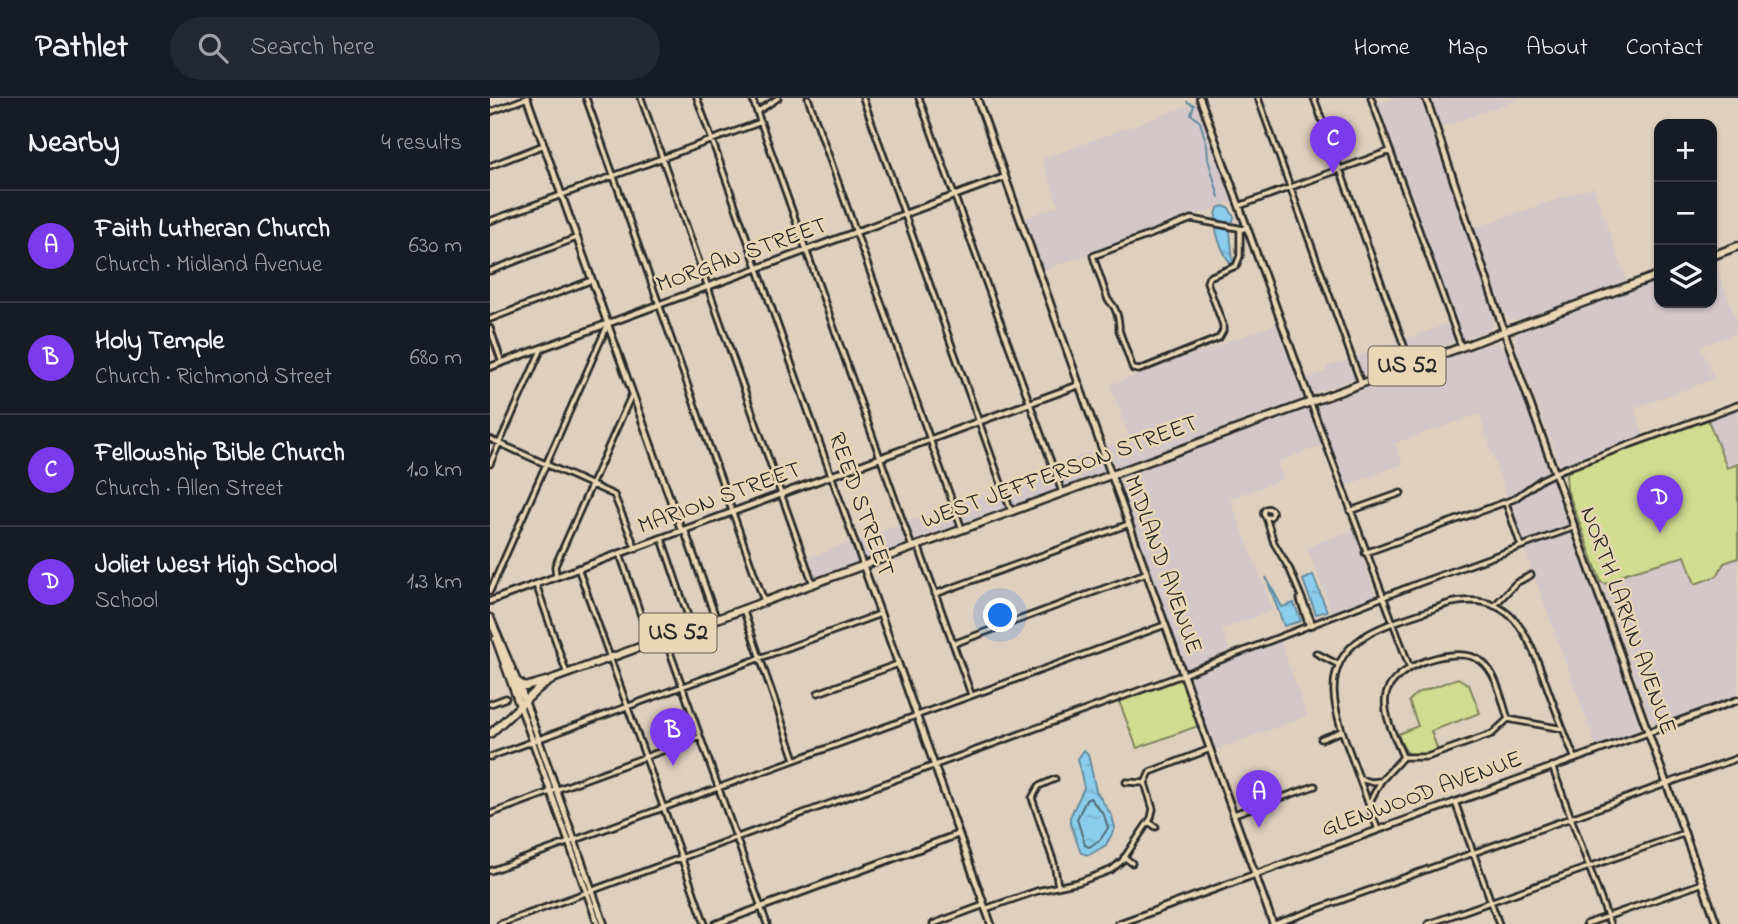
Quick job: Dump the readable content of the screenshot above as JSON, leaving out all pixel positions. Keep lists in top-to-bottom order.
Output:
{
  "streets": {
    "main road": ["US 52", "WEST JEFFERSON STREET"],
    "street": [
      "MORGAN STREET",
      "MARION STREET",
      "REED STREET",
      "MIDLAND AVENUE",
      "NORTH LARKIN AVENUE",
      "GLENWOOD AVENUE"
    ]
  },
  "crossings": [
    ["MORGAN STREET", "REED STREET"],
    ["MORGAN STREET", "MIDLAND AVENUE"],
    ["US 52", "WEST JEFFERSON STREET"],
    ["WEST JEFFERSON STREET", "REED STREET"],
    ["WEST JEFFERSON STREET", "MIDLAND AVENUE"],
    ["WEST JEFFERSON STREET", "NORTH LARKIN AVENUE"],
    ["MARION STREET", "REED STREET"],
    ["MARION STREET", "MIDLAND AVENUE"],
    ["MIDLAND AVENUE", "GLENWOOD AVENUE"],
    ["NORTH LARKIN AVENUE", "GLENWOOD AVENUE"]
  ],
  "page": {
    "header": "Pathlet",
    "search": "Search here",
    "nav": [
      "Home",
      "Map",
      "About",
      "Contact"
    ],
    "heading": ["Nearby", "4 results"],
    "pins": [
      "C",
      "D",
      "B",
      "A"
    ],
    "map_buttons": ["+", "−"],
    "list": [
      {
        "mark": "A",
        "name": "Faith Lutheran Church",
        "note": "Church · Midland Avenue",
        "value": "630 m"
      },
      {
        "mark": "B",
        "name": "Holy Temple",
        "note": "Church · Richmond Street",
        "value": "680 m"
      },
      {
        "mark": "C",
        "name": "Fellowship Bible Church",
        "note": "Church · Allen Street",
        "value": "1.0 km"
      },
      {
        "mark": "D",
        "name": "Joliet West High School",
        "note": "School",
        "value": "1.3 km"
      }
    ]
  }
}
